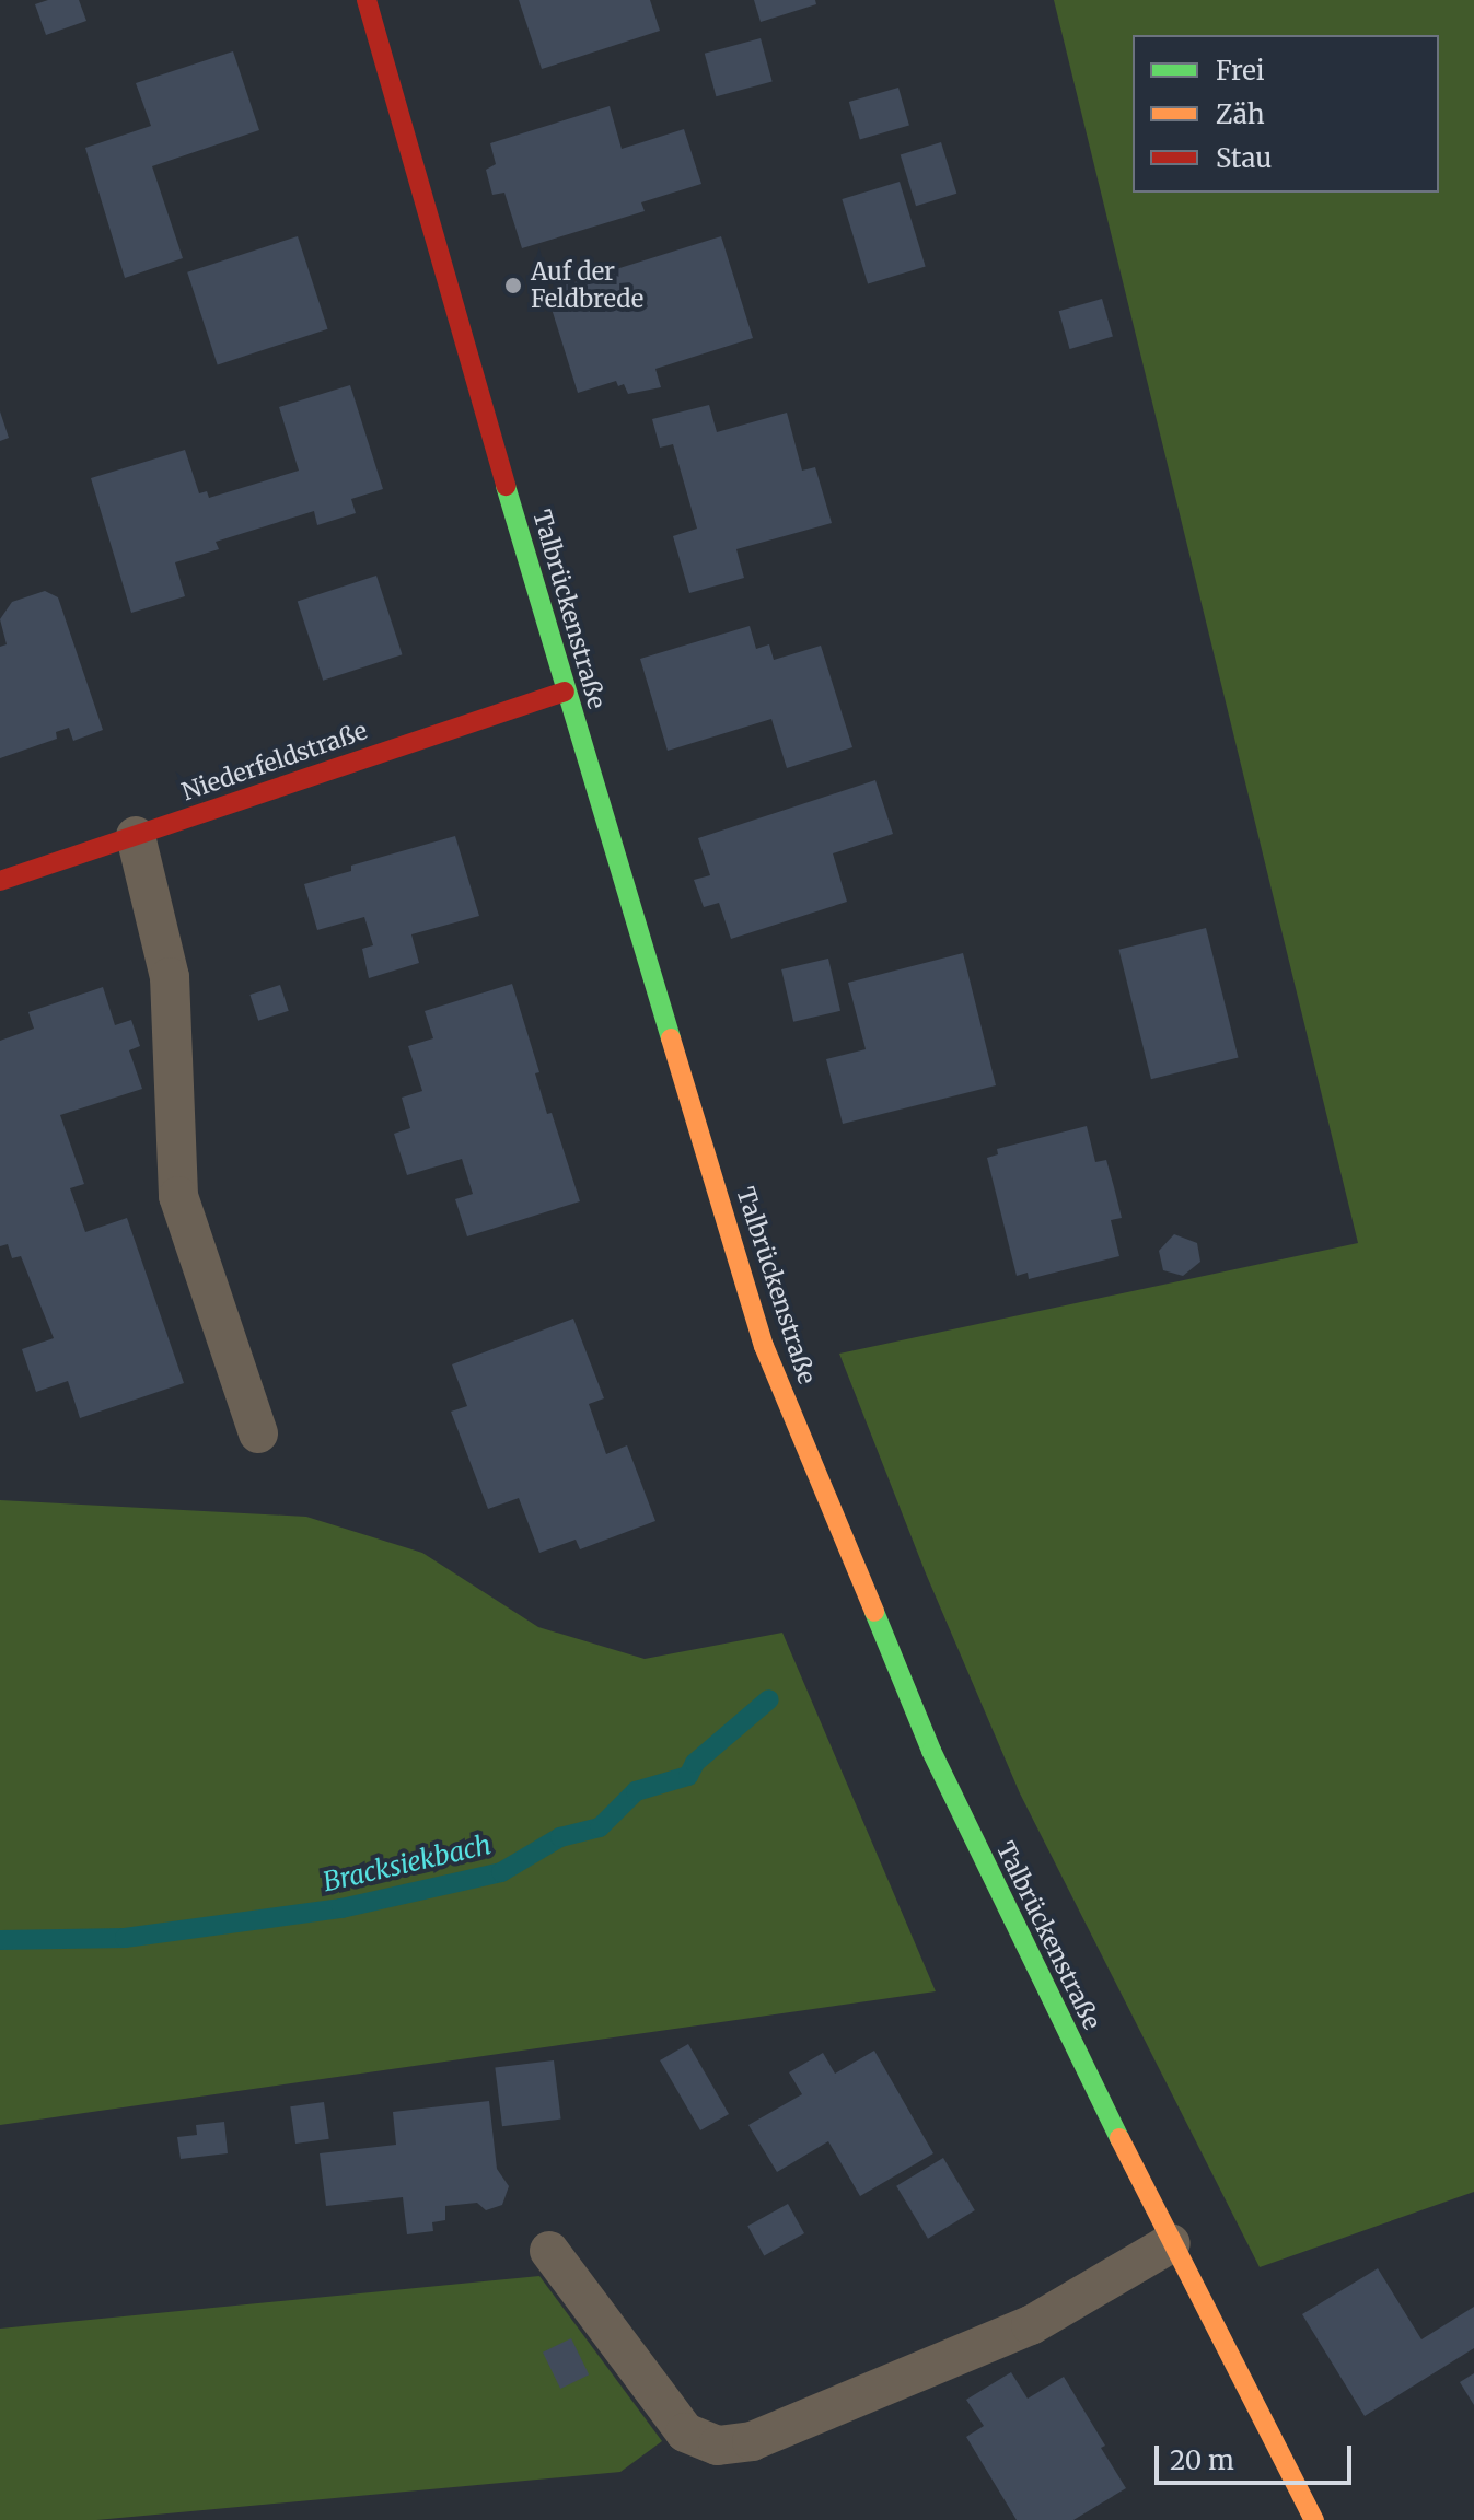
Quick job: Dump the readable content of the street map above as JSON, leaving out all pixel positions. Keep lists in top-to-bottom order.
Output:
{
  "streets": {
    "main road": ["Talbrückenstraße", "Niederfeldstraße"]
  },
  "crossings": [
    ["Talbrückenstraße", "Niederfeldstraße"]
  ],
  "water": ["Bracksiekbach"],
  "places": ["Auf der Feldbrede"],
  "legend": ["Frei", "Zäh", "Stau"],
  "scale_bar": "20 m"
}
